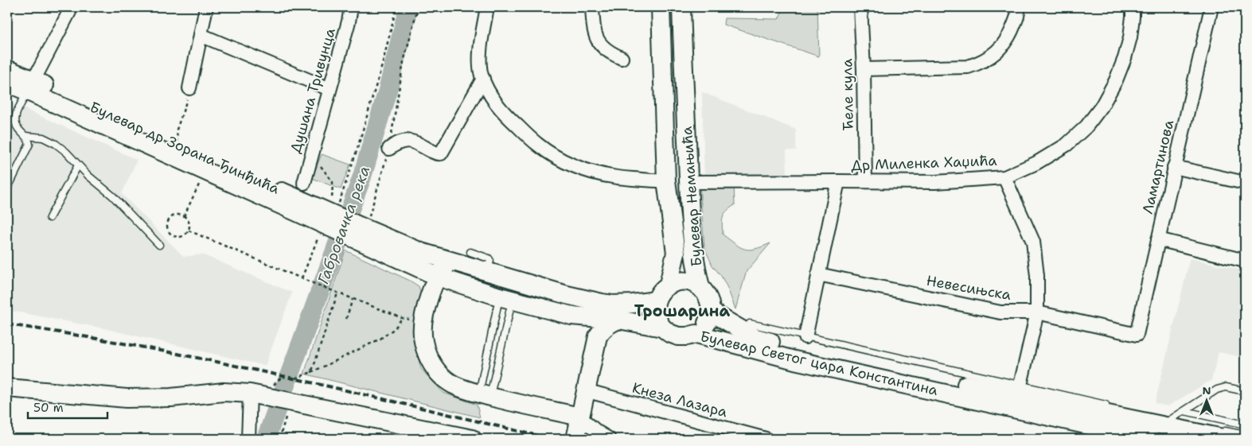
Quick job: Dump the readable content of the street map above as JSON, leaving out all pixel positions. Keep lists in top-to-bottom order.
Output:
{
  "streets": {
    "main road": ["Булевар др Зорана Ђинђића", "Булевар Немањића", "Булевар Светог цара Константина"],
    "street": [
      "Душана Тривунца",
      "Ћеле кула",
      "Др Миленка Хаџића",
      "Ламартинова",
      "Невесињска",
      "Кнеза Лазара"
    ]
  },
  "crossings": [
    ["Ћеле кула", "Др Миленка Хаџића"],
    ["Булевар др Зорана Ђинђића", "Булевар Светог цара Константина"],
    ["Др Миленка Хаџића", "Булевар Немањића"],
    ["Ламартинова", "Невесињска"],
    ["Булевар Немањића", "Булевар Светог цара Константина"]
  ],
  "districts": ["Трошарина"],
  "water": ["Габровачка река"],
  "scale_bar": "50 m",
  "north": "top"
}
